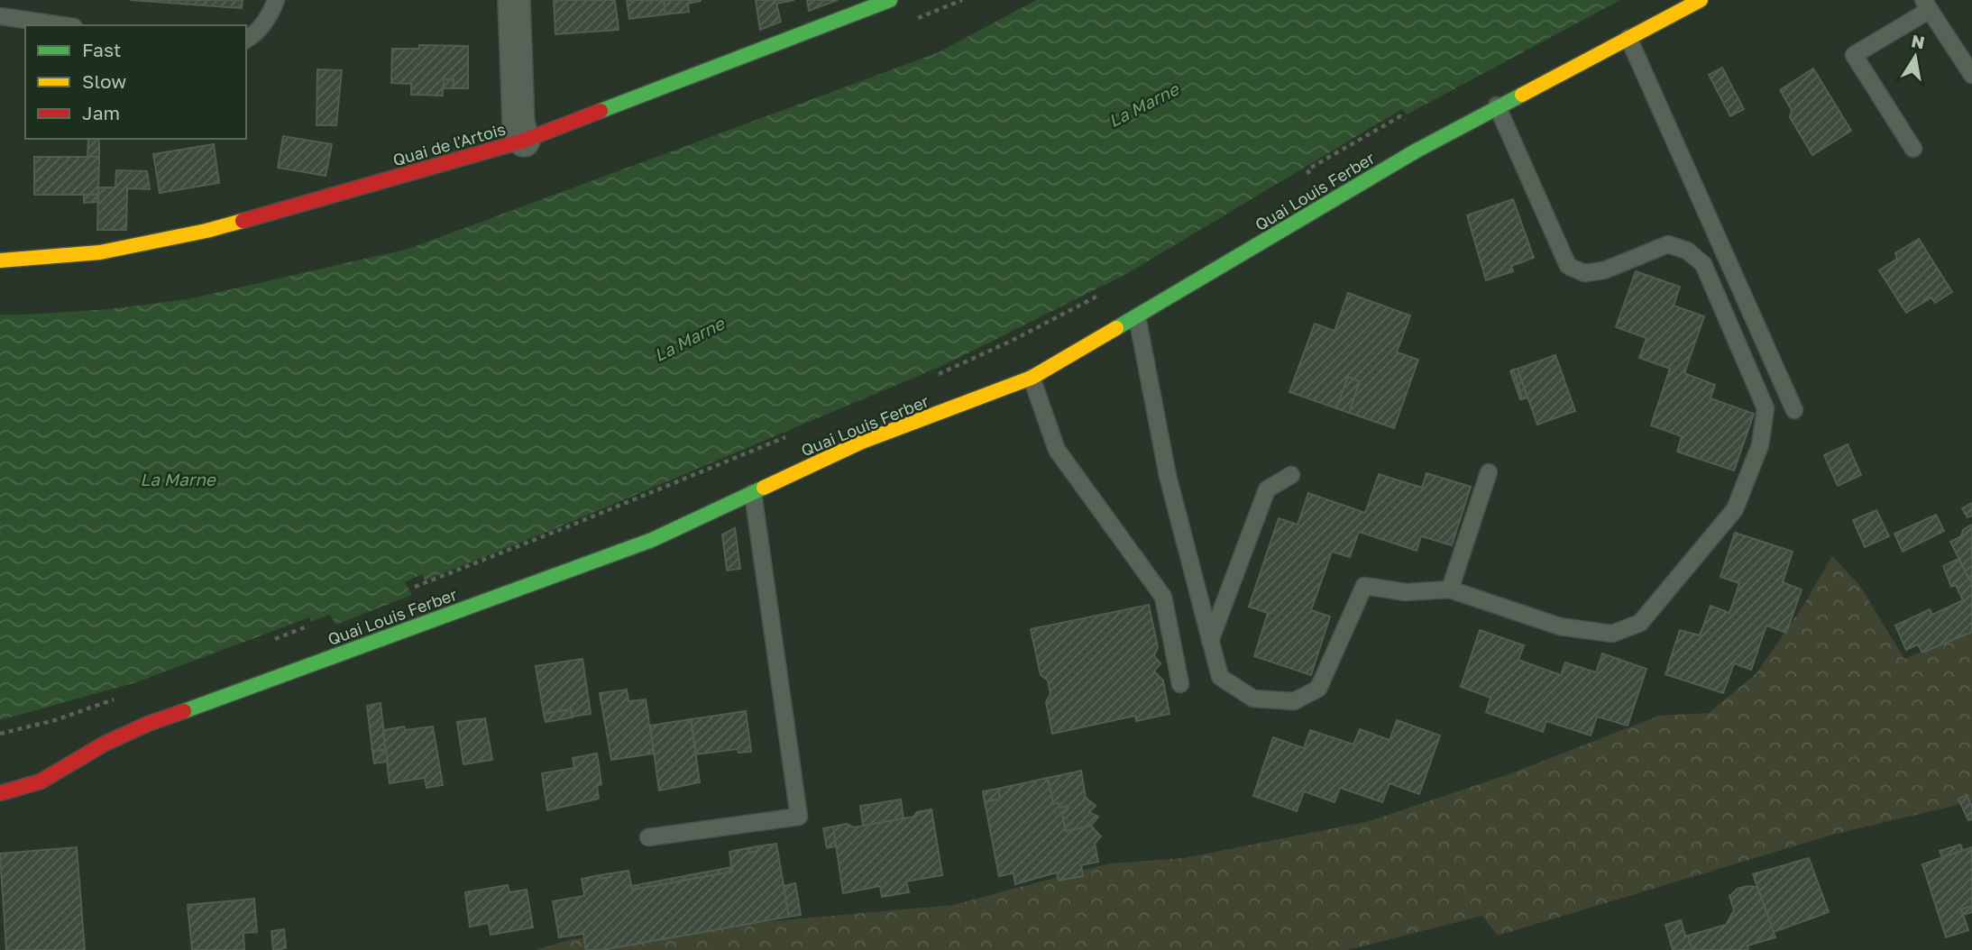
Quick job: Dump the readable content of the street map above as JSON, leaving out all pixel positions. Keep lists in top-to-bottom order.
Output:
{
  "streets": {
    "street": ["Quai de l'Artois", "Quai Louis Ferber"]
  },
  "water": ["La Marne"],
  "legend": ["Fast", "Slow", "Jam"],
  "north": "top"
}
